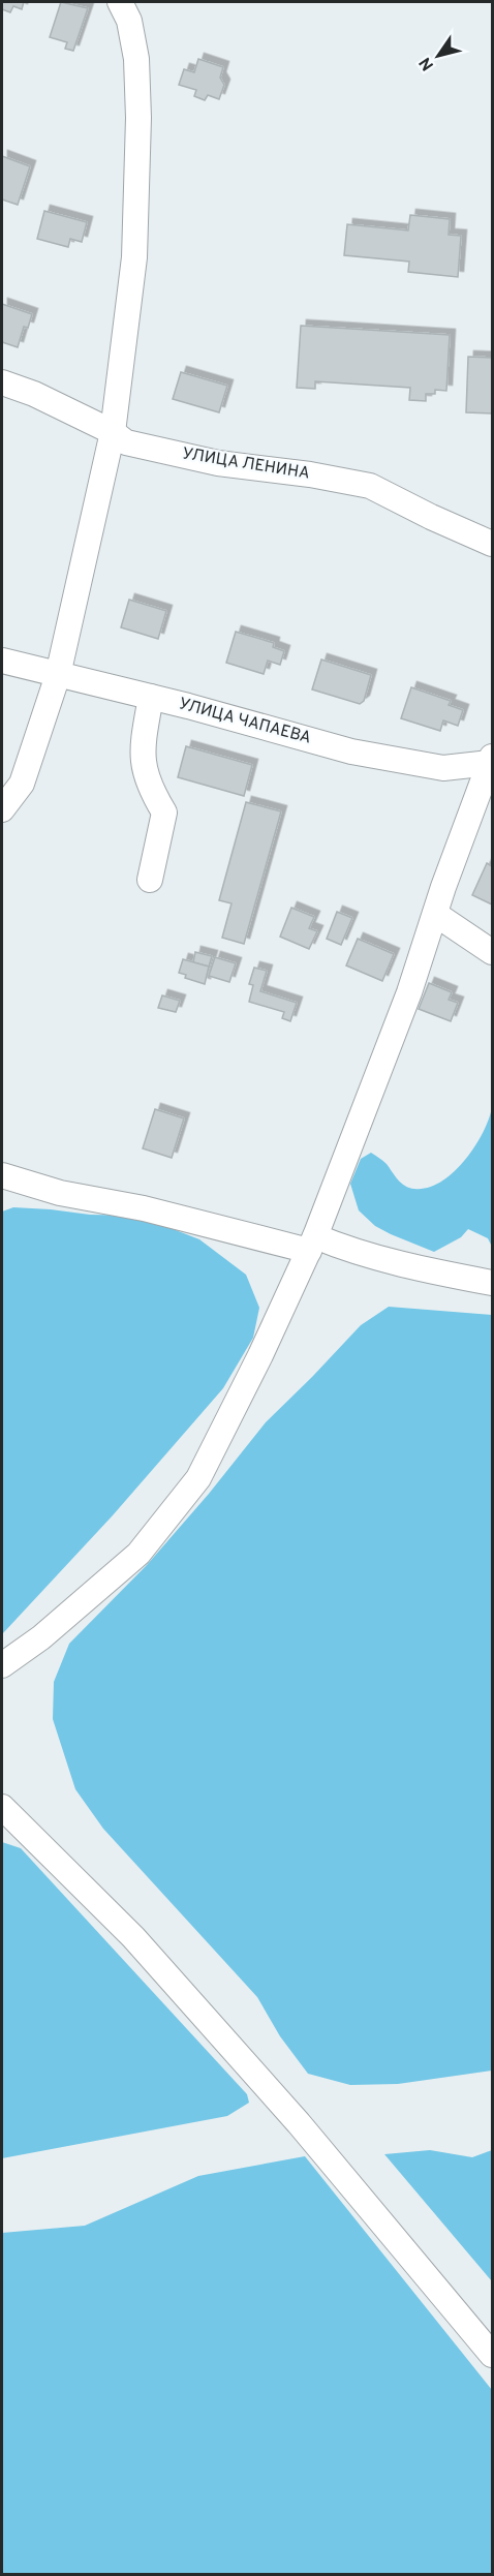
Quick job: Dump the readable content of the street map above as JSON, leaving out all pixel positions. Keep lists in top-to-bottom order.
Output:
{
  "streets": {
    "street": ["УЛИЦА ЛЕНИНА", "УЛИЦА ЧАПАЕВА"]
  },
  "north": "bottom left"
}
